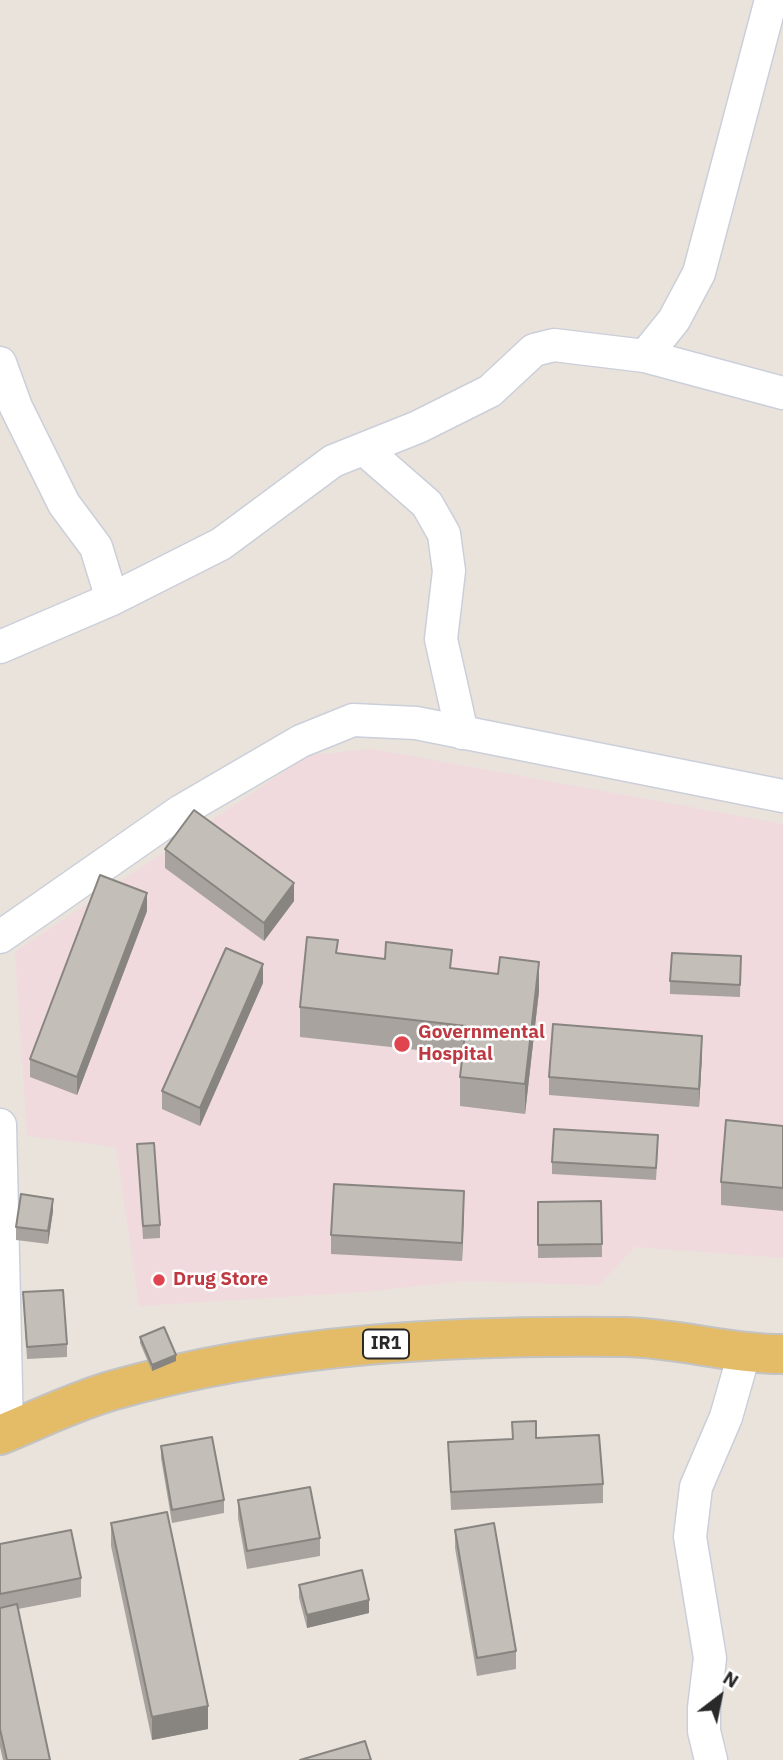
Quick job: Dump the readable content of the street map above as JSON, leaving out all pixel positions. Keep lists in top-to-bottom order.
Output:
{
  "streets": {
    "main road": ["IR1"]
  },
  "places": ["Governmental Hospital", "Drug Store"],
  "north": "top right"
}
